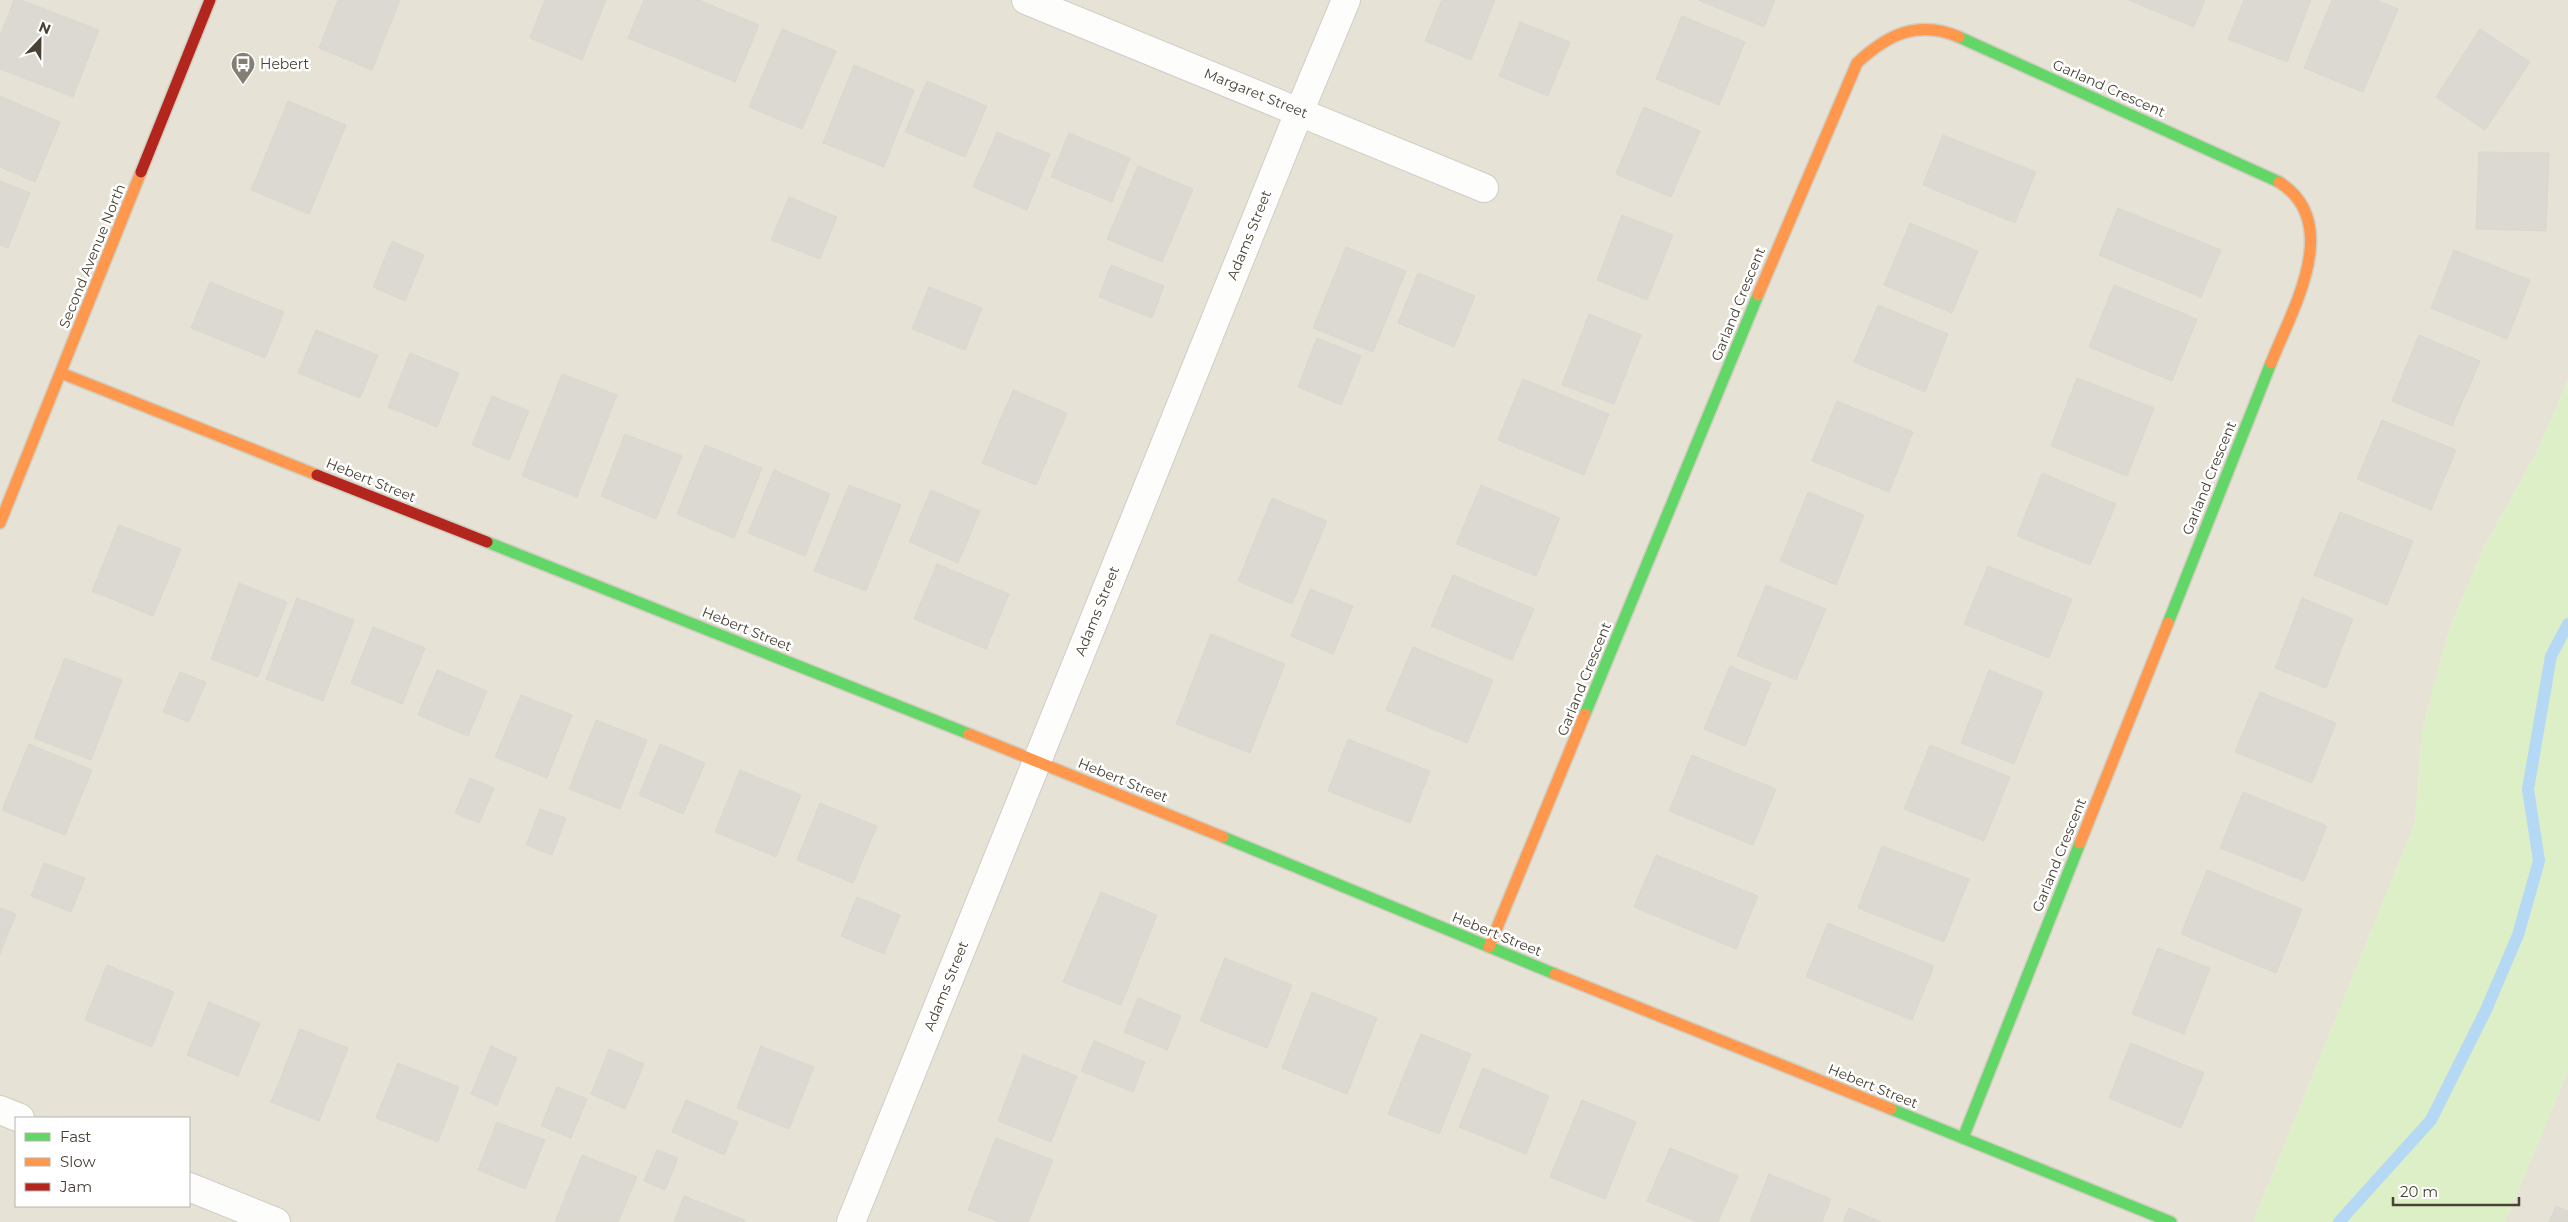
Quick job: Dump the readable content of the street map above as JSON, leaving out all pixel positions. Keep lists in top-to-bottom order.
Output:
{
  "streets": {
    "street": [
      "Garland Crescent",
      "Margaret Street",
      "Adams Street",
      "Second Avenue North",
      "Hebert Street"
    ]
  },
  "crossings": [
    ["Garland Crescent", "Hebert Street"],
    ["Margaret Street", "Adams Street"],
    ["Adams Street", "Hebert Street"],
    ["Second Avenue North", "Hebert Street"]
  ],
  "places": {
    "bus stop": ["Hebert"]
  },
  "legend": ["Fast", "Slow", "Jam"],
  "scale_bar": "20 m",
  "north": "top"
}
